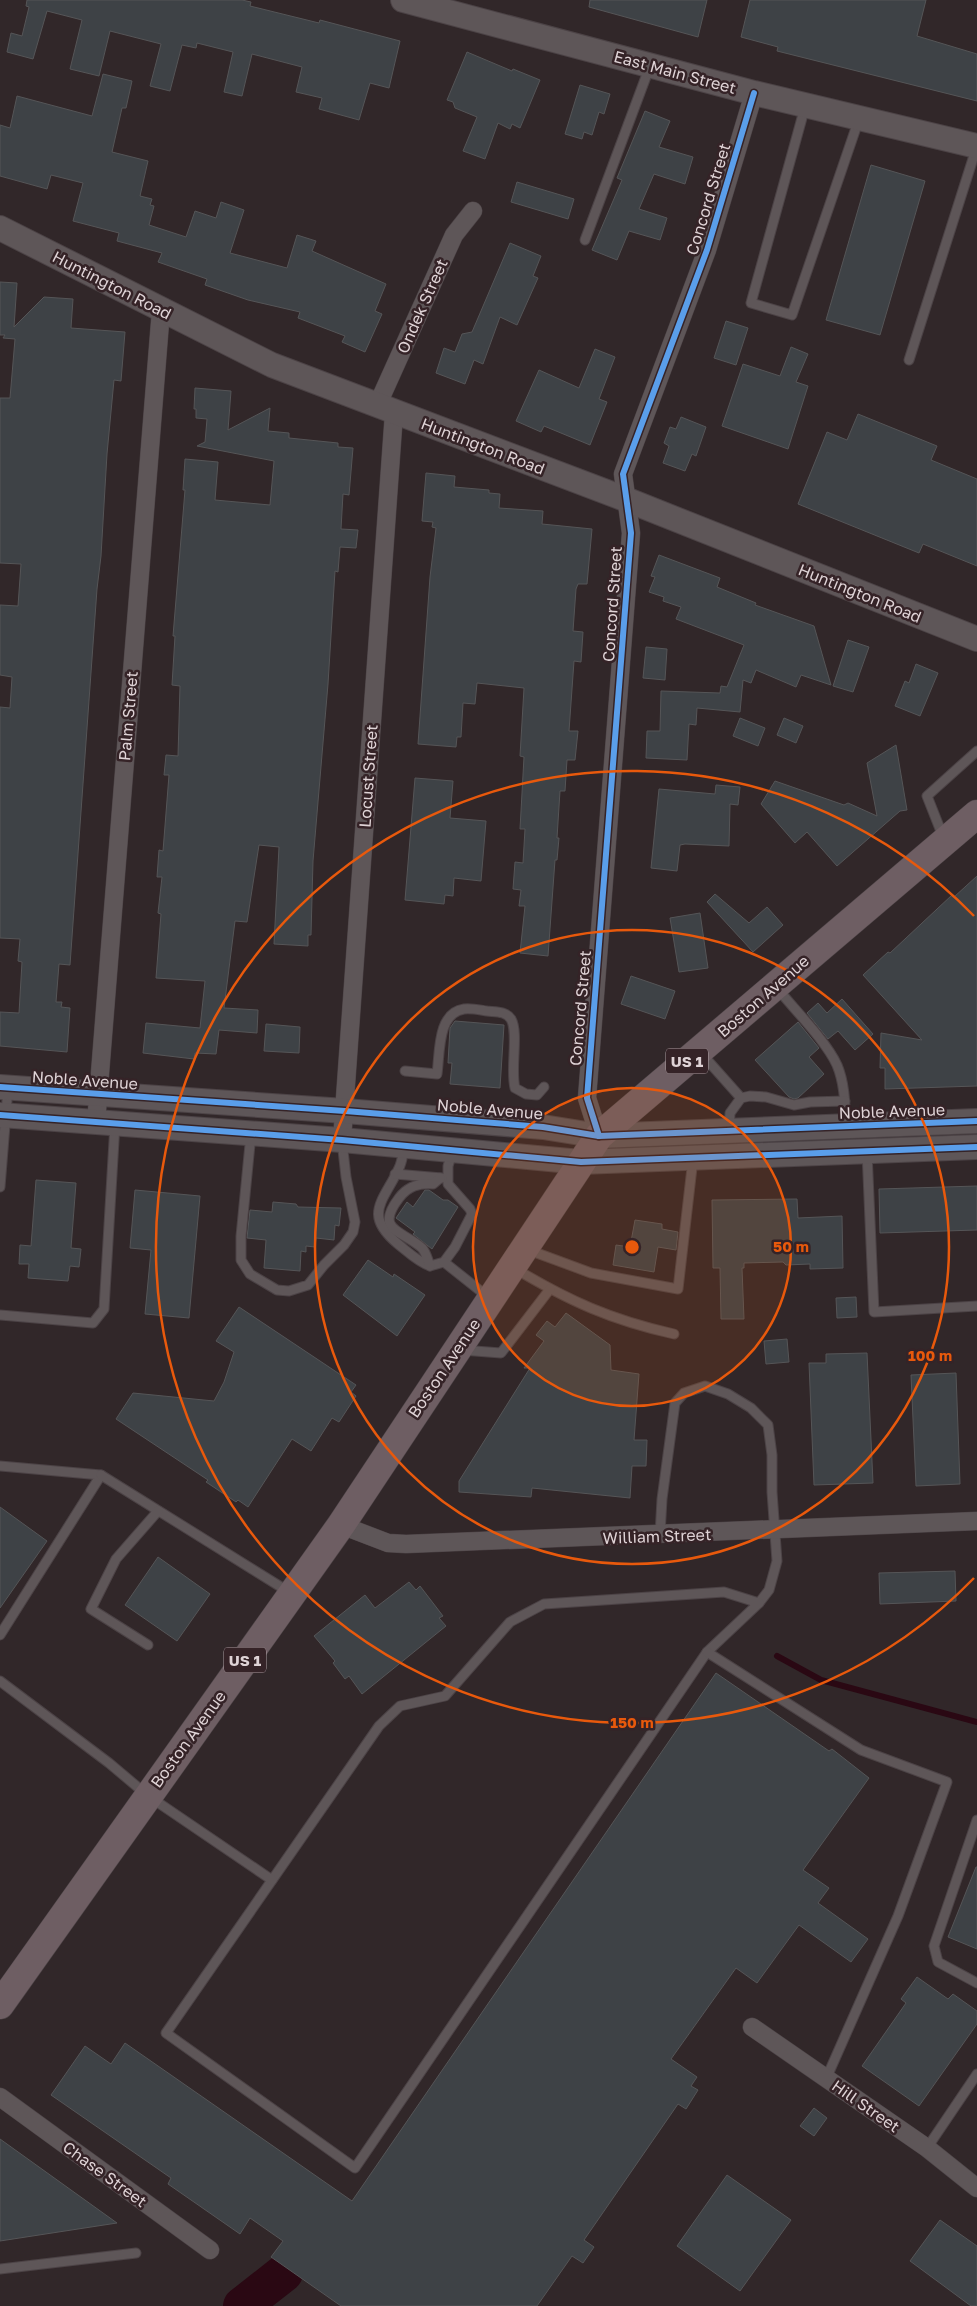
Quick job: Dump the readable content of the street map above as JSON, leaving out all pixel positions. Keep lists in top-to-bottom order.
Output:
{
  "streets": {
    "main road": [
      "East Main Street",
      "Huntington Road",
      "Boston Avenue",
      "US 1",
      "Noble Avenue"
    ],
    "street": [
      "Concord Street",
      "Ondek Street",
      "Palm Street",
      "Locust Street",
      "William Street",
      "Hill Street",
      "Chase Street"
    ]
  },
  "crossings": [
    ["East Main Street", "Concord Street"],
    ["Concord Street", "Huntington Road"],
    ["Concord Street", "Boston Avenue"],
    ["Concord Street", "Noble Avenue"],
    ["Huntington Road", "Ondek Street"],
    ["Huntington Road", "Palm Street"],
    ["Huntington Road", "Locust Street"],
    ["Ondek Street", "Locust Street"],
    ["Palm Street", "Noble Avenue"],
    ["Locust Street", "Noble Avenue"],
    ["Boston Avenue", "Noble Avenue"],
    ["Boston Avenue", "William Street"]
  ],
  "rings": ["50 m", "100 m", "150 m"]
}
